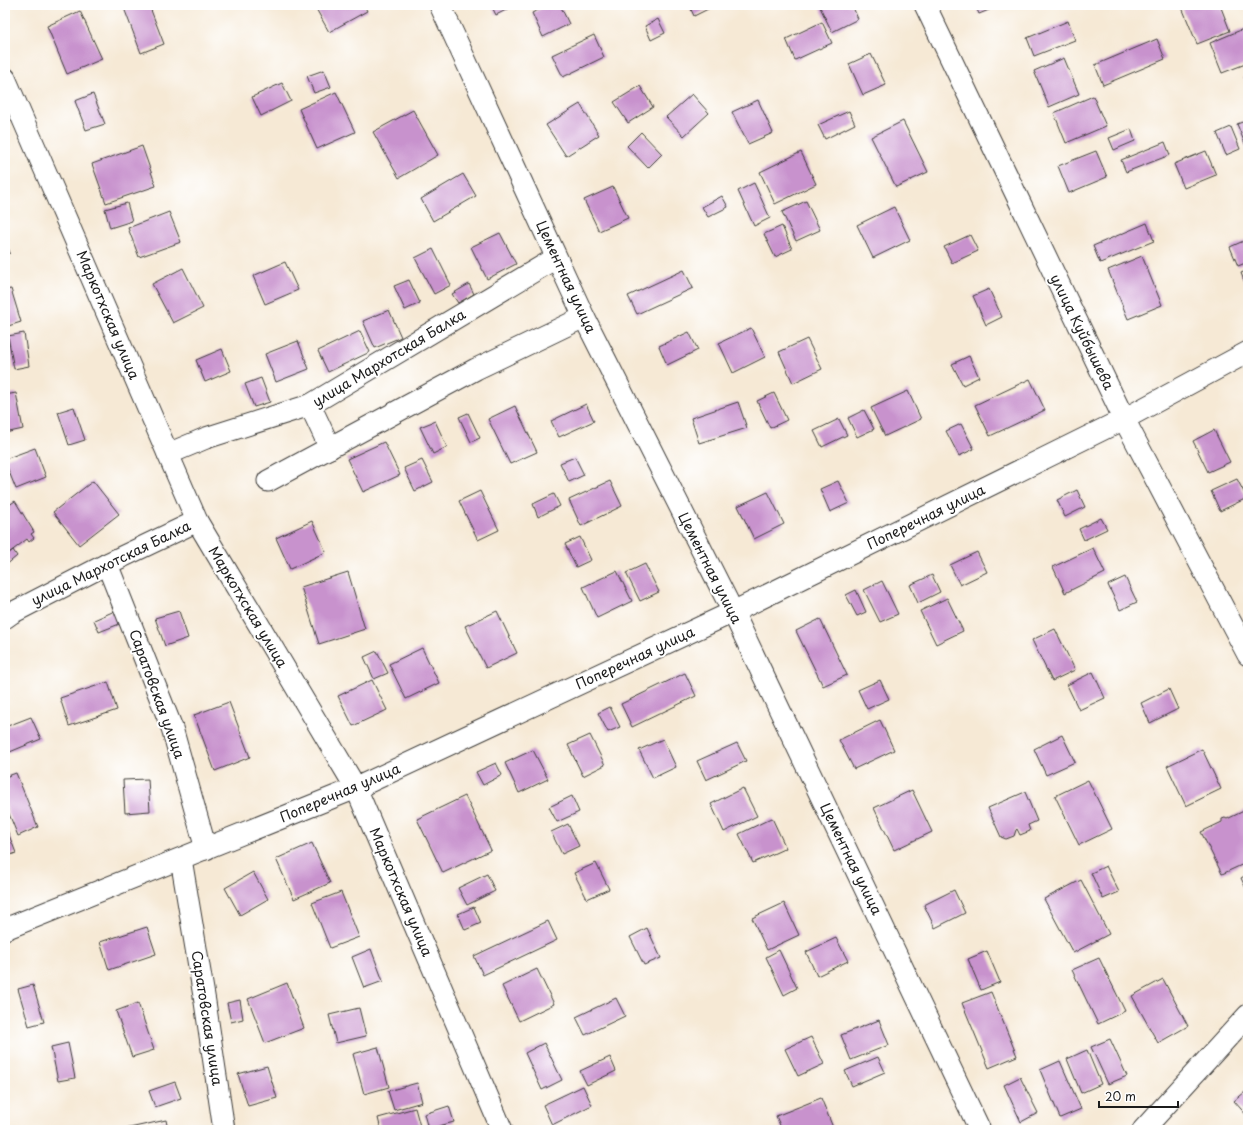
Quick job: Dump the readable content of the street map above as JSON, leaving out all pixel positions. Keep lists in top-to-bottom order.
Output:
{
  "streets": {
    "street": [
      "Цементная улица",
      "Маркотхская улица",
      "улица Куйбышева",
      "улица Мархотская Балка",
      "Поперечная улица",
      "Саратовская улица"
    ]
  },
  "crossings": [
    ["Цементная улица", "улица Мархотская Балка"],
    ["Цементная улица", "Поперечная улица"],
    ["Маркотхская улица", "улица Мархотская Балка"],
    ["Маркотхская улица", "Поперечная улица"],
    ["улица Куйбышева", "Поперечная улица"],
    ["улица Мархотская Балка", "Саратовская улица"],
    ["Поперечная улица", "Саратовская улица"]
  ],
  "scale_bar": "20 m"
}
